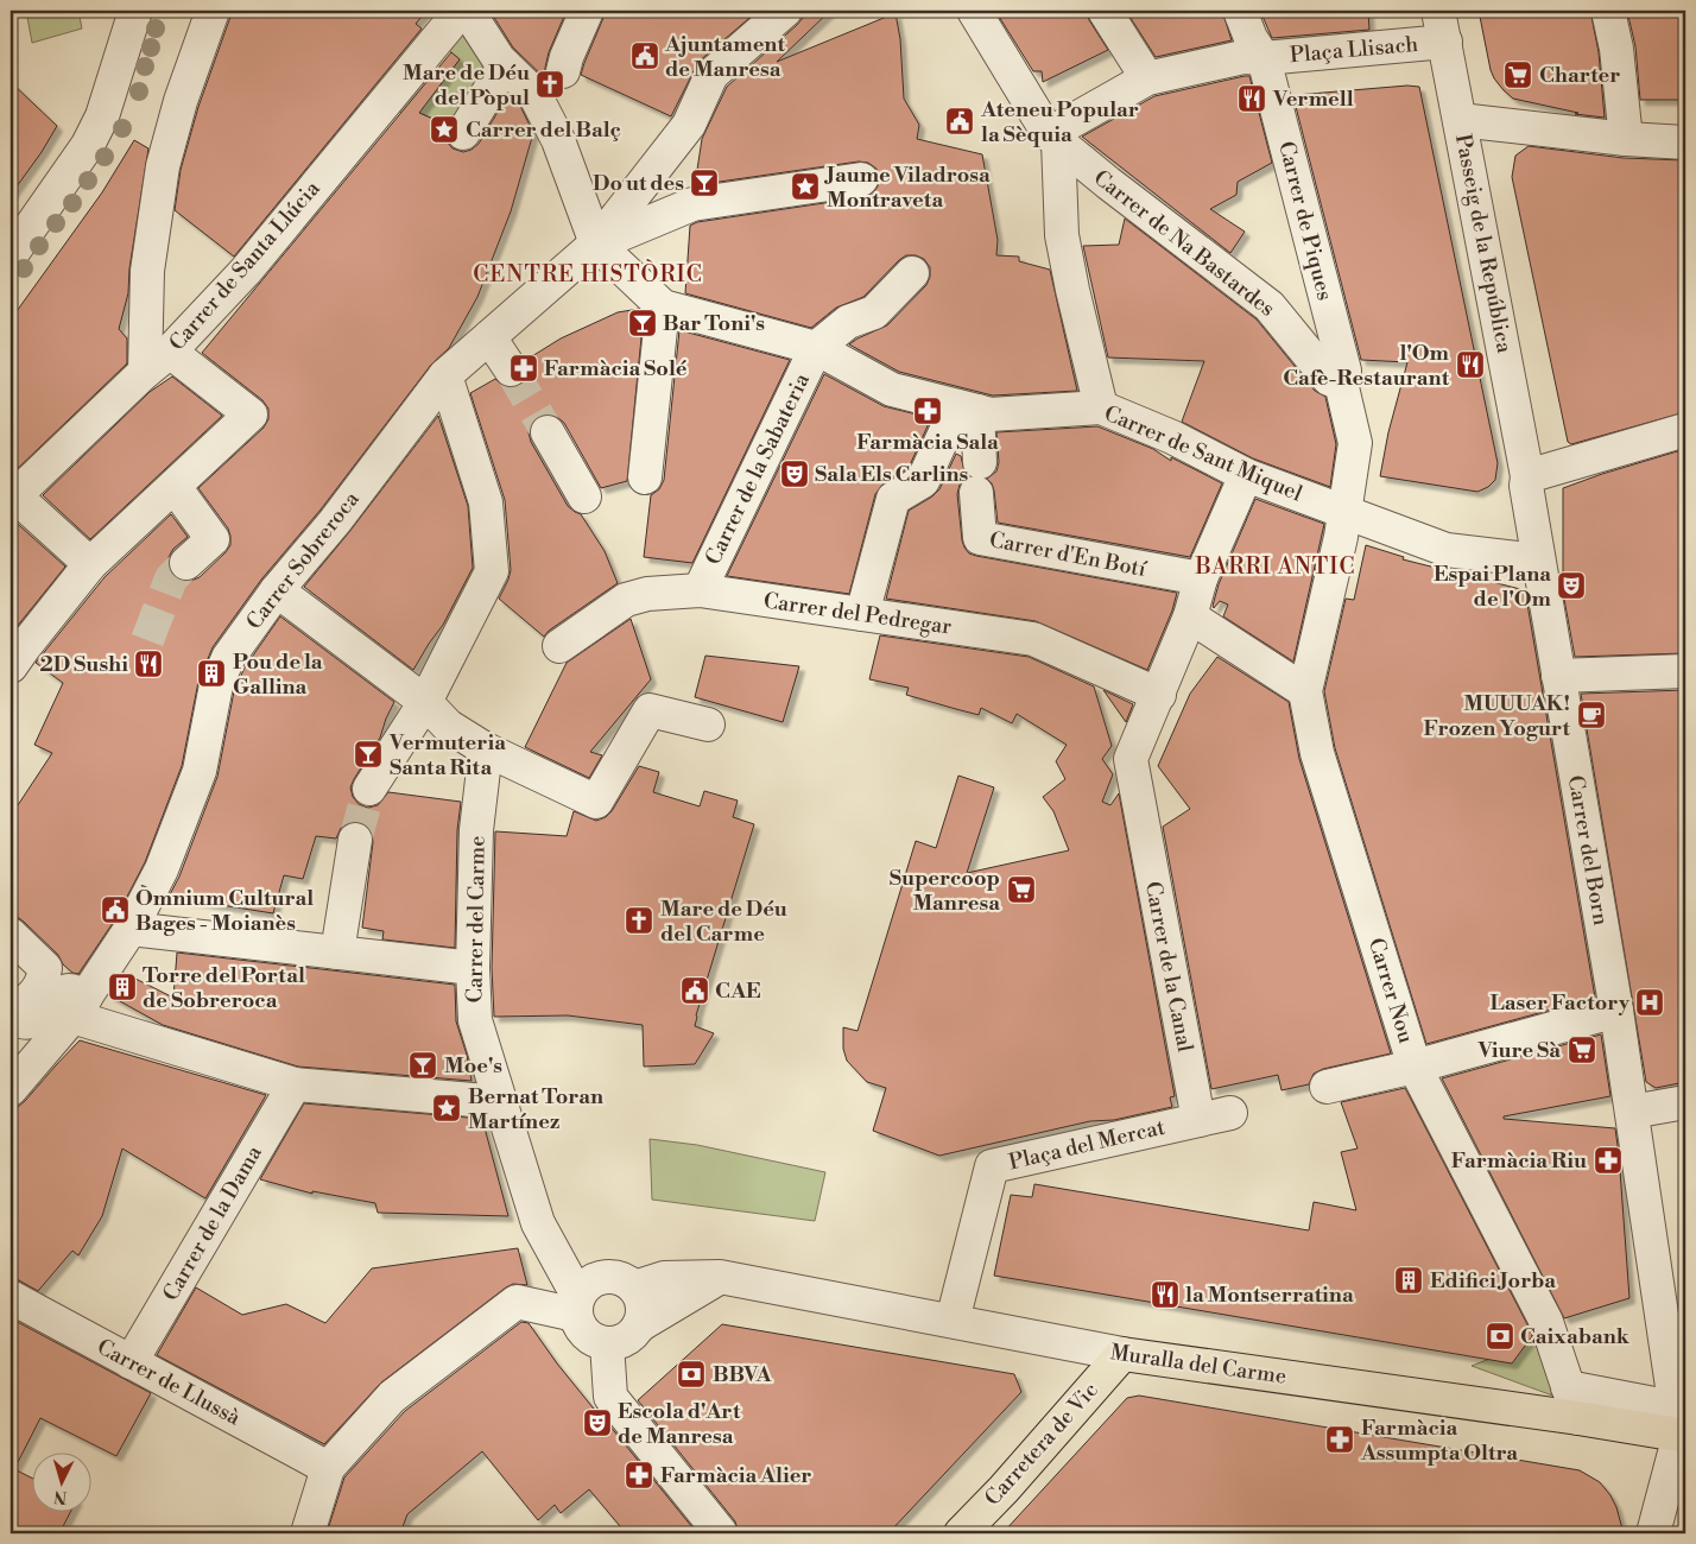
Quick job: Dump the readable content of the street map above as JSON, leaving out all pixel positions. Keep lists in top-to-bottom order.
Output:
{
  "streets": {
    "main road": ["Muralla del Carme", "Carretera de Vic"],
    "street": [
      "Plaça Llisach",
      "Carrer de Piques",
      "Carrer de Na Bastardes",
      "Passeig de la República",
      "Carrer de Santa Llúcia",
      "Carrer de Sant Miquel",
      "Carrer de la Sabateria",
      "Carrer d'En Botí",
      "Carrer Sobreroca",
      "Carrer del Pedregar",
      "Carrer del Born",
      "Carrer del Carme",
      "Carrer de la Canal",
      "Carrer Nou",
      "Plaça del Mercat",
      "Carrer de la Dama",
      "Carrer de Llussà"
    ]
  },
  "crossings": [
    ["Plaça Llisach", "Carrer de Piques"],
    ["Plaça Llisach", "Carrer de Na Bastardes"],
    ["Plaça Llisach", "Passeig de la República"],
    ["Carrer de Piques", "Carrer de Na Bastardes"],
    ["Carrer de Piques", "Carrer de Sant Miquel"],
    ["Carrer de Piques", "Carrer Nou"],
    ["Passeig de la República", "Carrer de Sant Miquel"],
    ["Passeig de la República", "Carrer del Born"],
    ["Carrer de Sant Miquel", "Carrer de la Sabateria"],
    ["Carrer de Sant Miquel", "Carrer del Born"],
    ["Carrer de Sant Miquel", "Carrer de la Canal"],
    ["Carrer de Sant Miquel", "Carrer Nou"],
    ["Carrer de la Sabateria", "Carrer del Pedregar"],
    ["Carrer d'En Botí", "Carrer de la Canal"],
    ["Carrer del Pedregar", "Carrer de la Canal"],
    ["Carrer del Born", "Muralla del Carme"],
    ["Carrer del Carme", "Muralla del Carme"],
    ["Carrer de la Canal", "Plaça del Mercat"],
    ["Carrer Nou", "Muralla del Carme"],
    ["Plaça del Mercat", "Muralla del Carme"],
    ["Carrer de la Dama", "Carrer de Llussà"],
    ["Muralla del Carme", "Carretera de Vic"]
  ],
  "districts": ["CENTRE HISTÒRIC", "BARRI ANTIC"],
  "places": {
    "public building": [
      "Ajuntament de Manresa",
      "Ateneu Popular la Sèquia",
      "Òmnium Cultural Bages - Moianès",
      "CAE"
    ],
    "supermarket": ["Charter", "Supercoop Manresa", "Viure Sà"],
    "church": ["Mare de Déu del Pòpul", "Mare de Déu del Carme"],
    "restaurant": [
      "Vermell",
      "l'Om Cafè-Restaurant",
      "2D Sushi",
      "la Montserratina"
    ],
    "place": ["Carrer del Balç", "Jaume Viladrosa Montraveta", "Bernat Toran Martínez"],
    "bar": [
      "Do ut des",
      "Bar Toni's",
      "Vermuteria Santa Rita",
      "Moe's"
    ],
    "pharmacy": [
      "Farmàcia Solé",
      "Farmàcia Sala",
      "Farmàcia Riu",
      "Farmàcia Assumpta Oltra",
      "Farmàcia Alier"
    ],
    "theatre": ["Sala Els Carlins", "Espai Plana de l'Om", "Escola d'Art de Manresa"],
    "building": ["Pou de la Gallina", "Torre del Portal de Sobreroca", "Edifici Jorba"],
    "cafe": ["MUUUAK! Frozen Yogurt"],
    "hospital": ["Laser Factory"],
    "bank": ["Caixabank", "BBVA"]
  },
  "north": "bottom"
}
